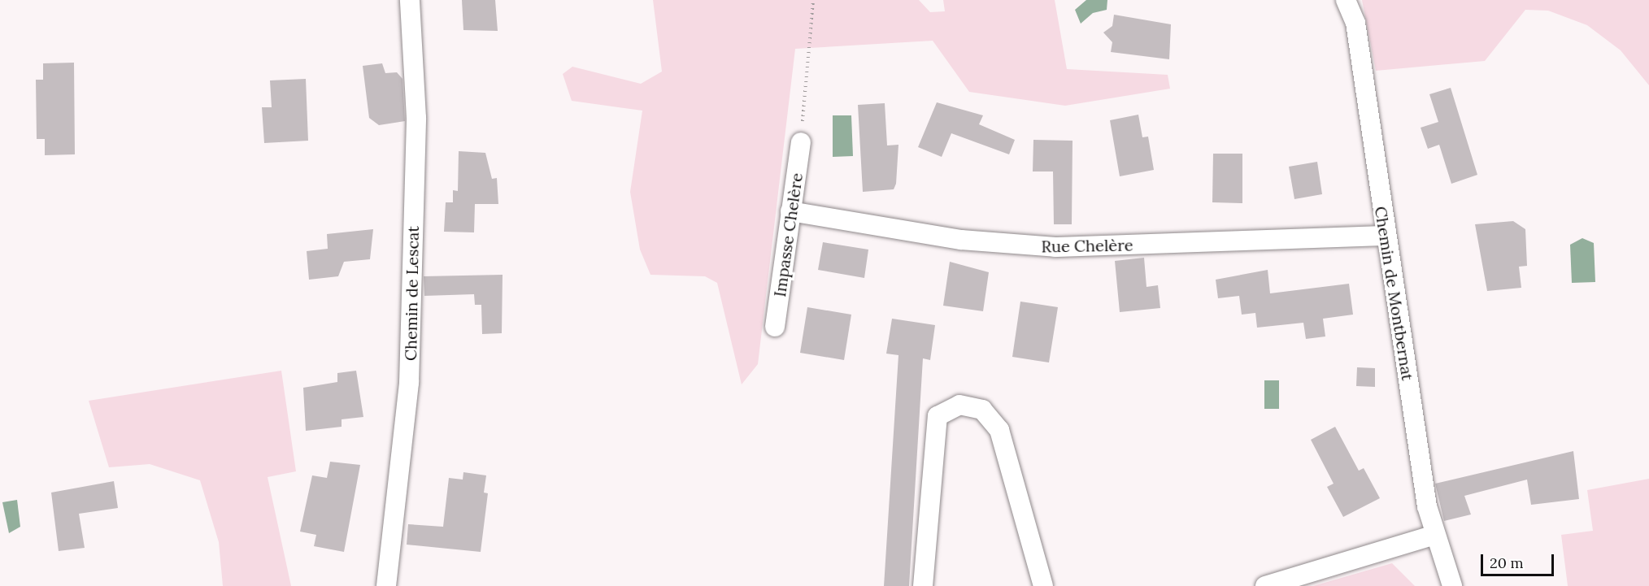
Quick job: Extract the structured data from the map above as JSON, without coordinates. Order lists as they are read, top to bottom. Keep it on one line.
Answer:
{"streets":{"street":["Impasse Chelère","Rue Chelère","Chemin de Lescat","Chemin de Montbernat"]},"crossings":[["Impasse Chelère","Rue Chelère"],["Rue Chelère","Chemin de Montbernat"]],"scale_bar":"20 m"}
